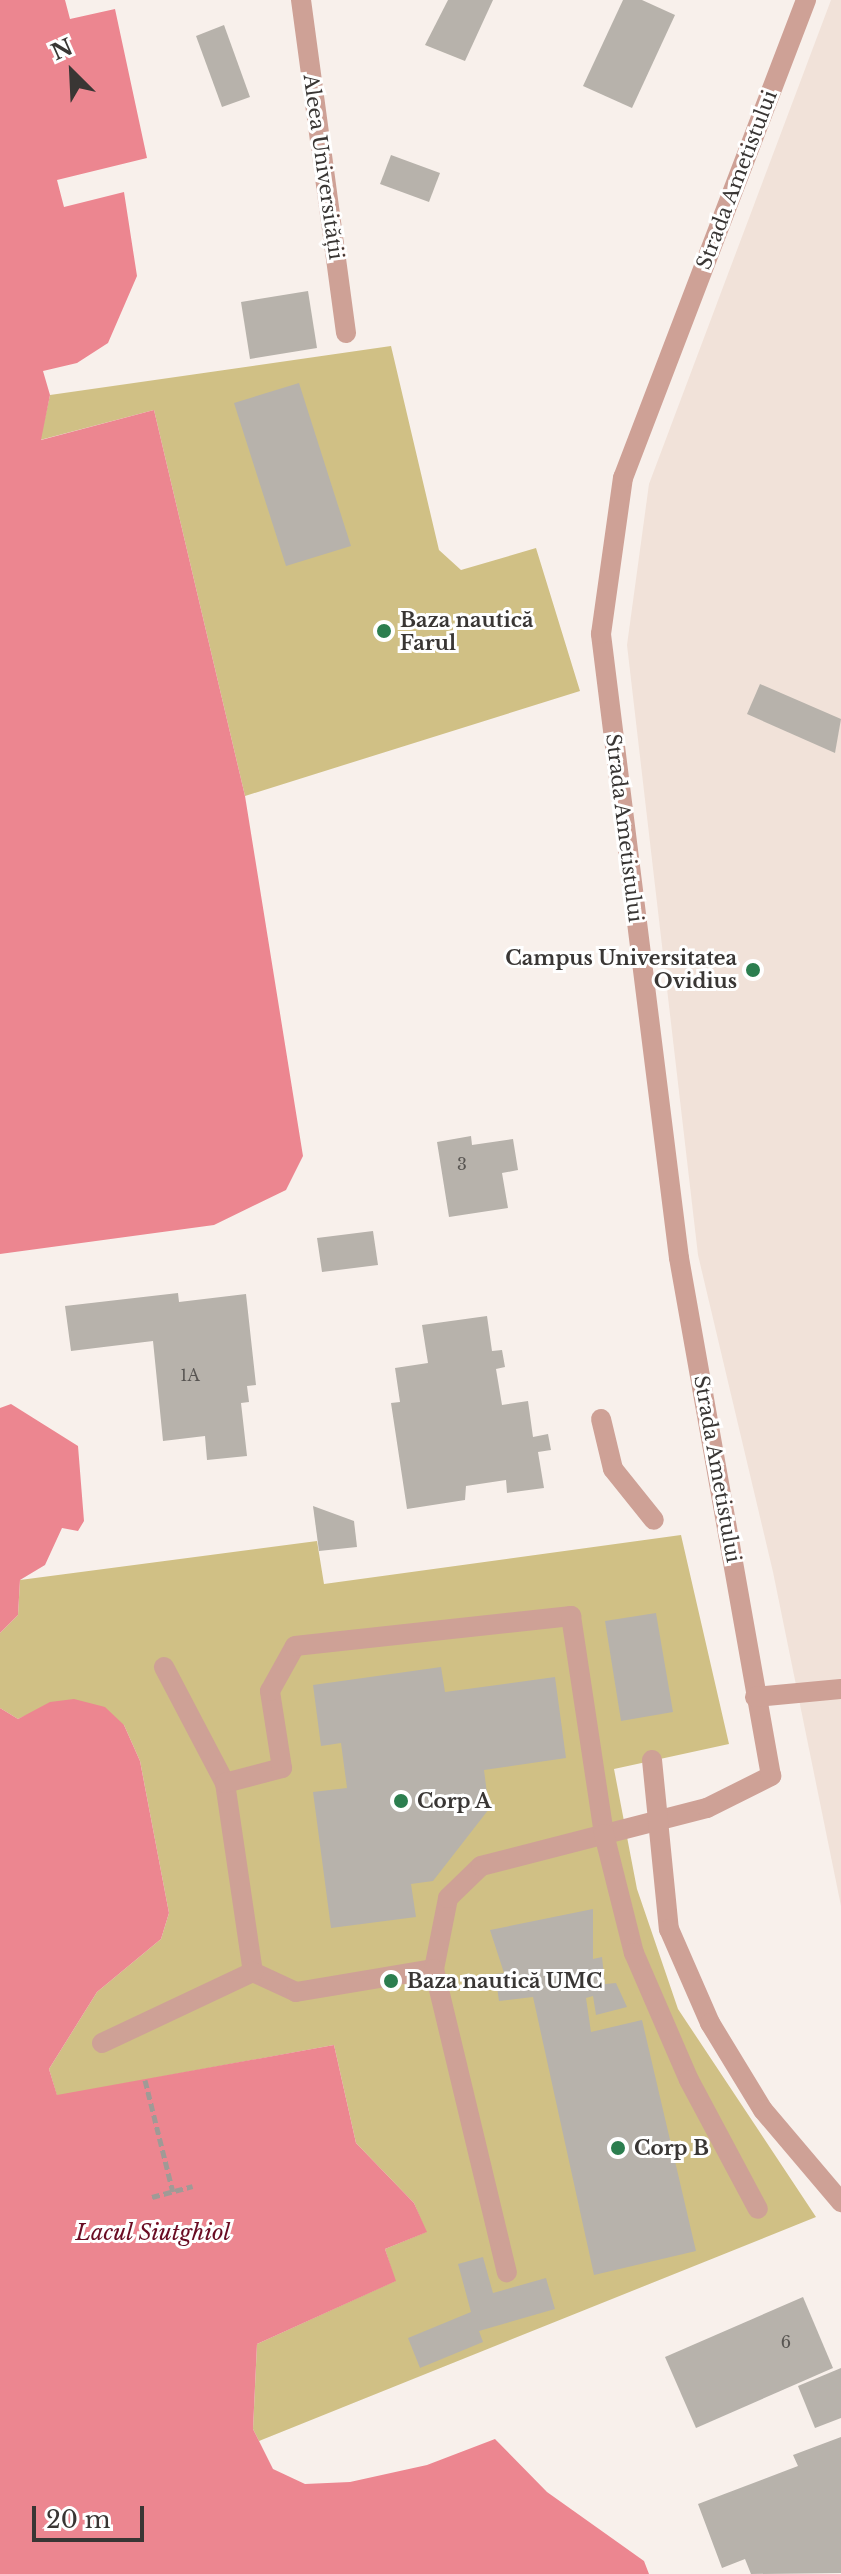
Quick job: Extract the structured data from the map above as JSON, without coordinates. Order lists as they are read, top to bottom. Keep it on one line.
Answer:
{"streets":{"street":["Aleea Universității","Strada Ametistului"]},"water":["Lacul Siutghiol"],"places":["Baza nautică Farul","Campus Universitatea Ovidius","Corp A","Baza nautică UMC","Corp B"],"house_numbers":["3","1A","6"],"scale_bar":"20 m","north":"top left"}
